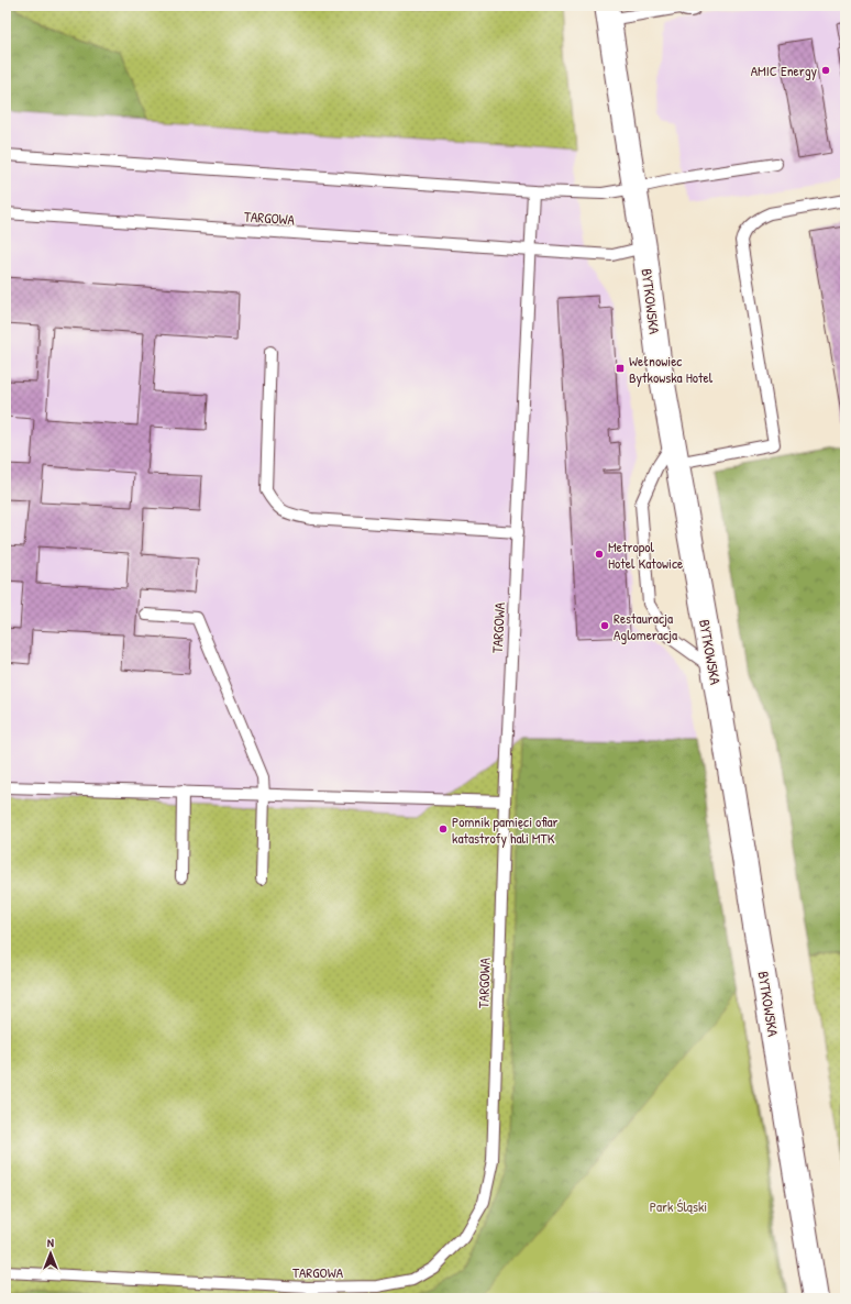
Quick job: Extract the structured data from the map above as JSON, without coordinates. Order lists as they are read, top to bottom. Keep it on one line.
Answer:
{"streets":{"street":["BYTKOWSKA"],"lane":["TARGOWA"]},"crossings":[["TARGOWA","BYTKOWSKA"]],"parks":["Park Śląski"],"places":{"other":["AMIC Energy","Metropol Hotel Katowice","Restauracja Aglomeracja","Pomnik pamięci ofiar katastrofy hali MTK"],"transit":["Wełnowiec Bytkowska Hotel"]},"north":"top"}
